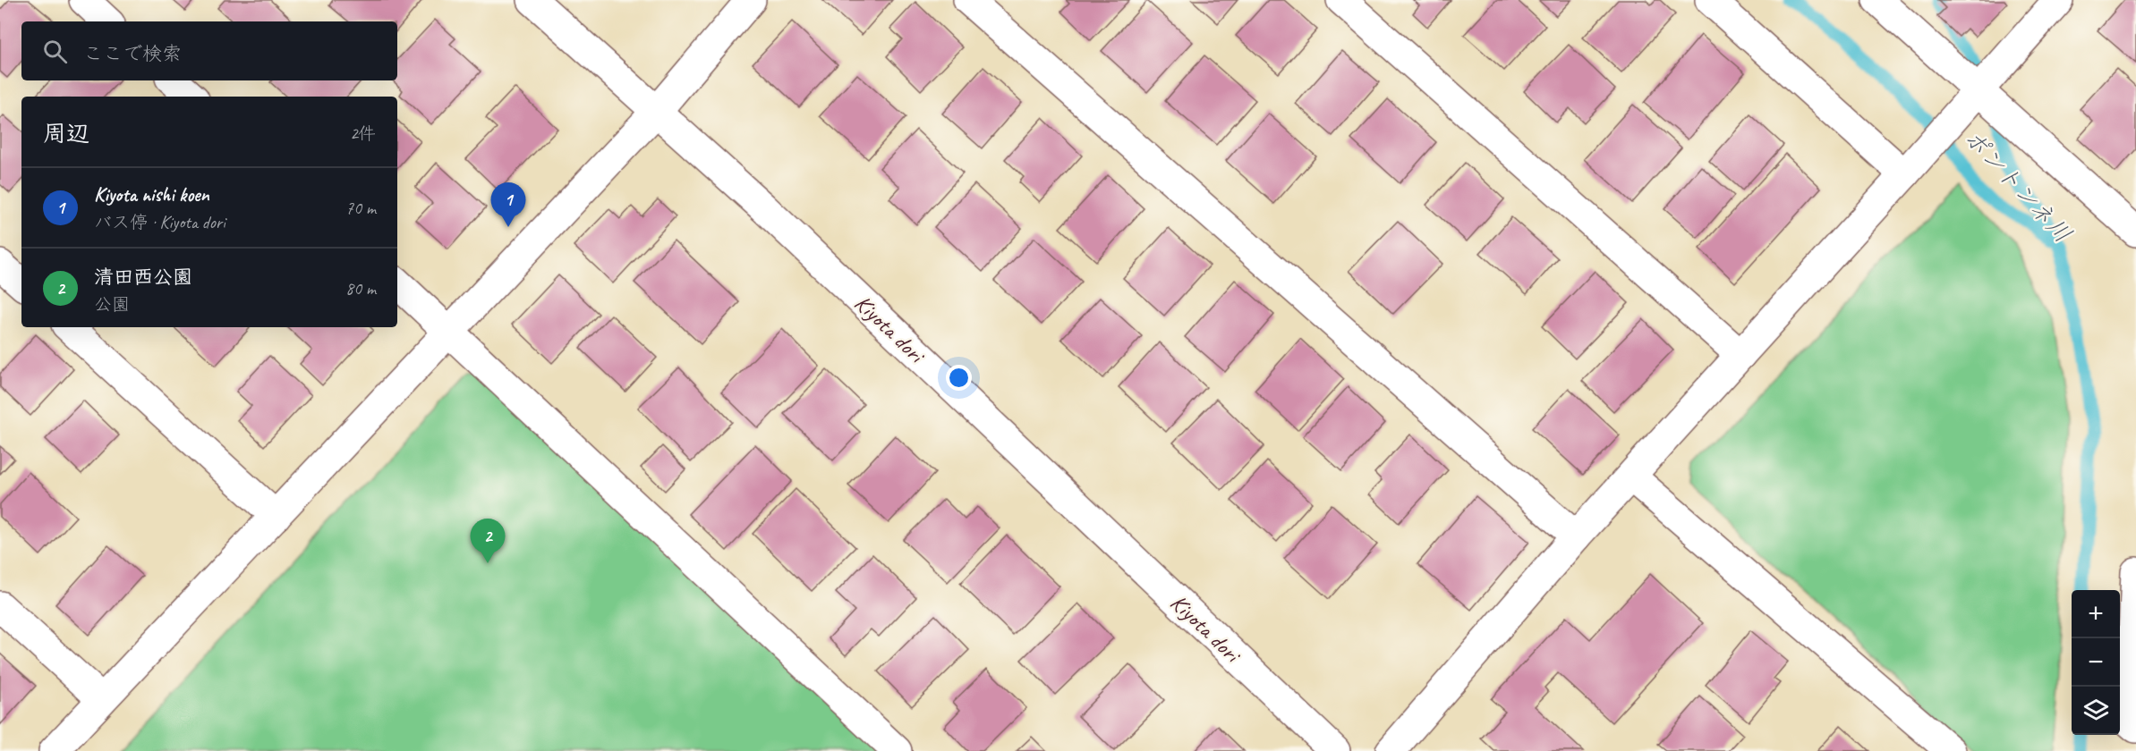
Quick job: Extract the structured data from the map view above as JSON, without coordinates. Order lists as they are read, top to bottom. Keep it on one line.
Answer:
{"streets":{"street":["Kiyota dori"]},"water":["ポントンネ川"],"page":{"search":"ここで検索","heading":["周辺","2件"],"list":[{"mark":"1","name":"Kiyota nishi koen","note":"バス停 · Kiyota dori","value":"70 m"},{"mark":"2","name":"清田西公園","note":"公園","value":"80 m"}],"pins":["1","2"],"map_buttons":["+","−"]}}
